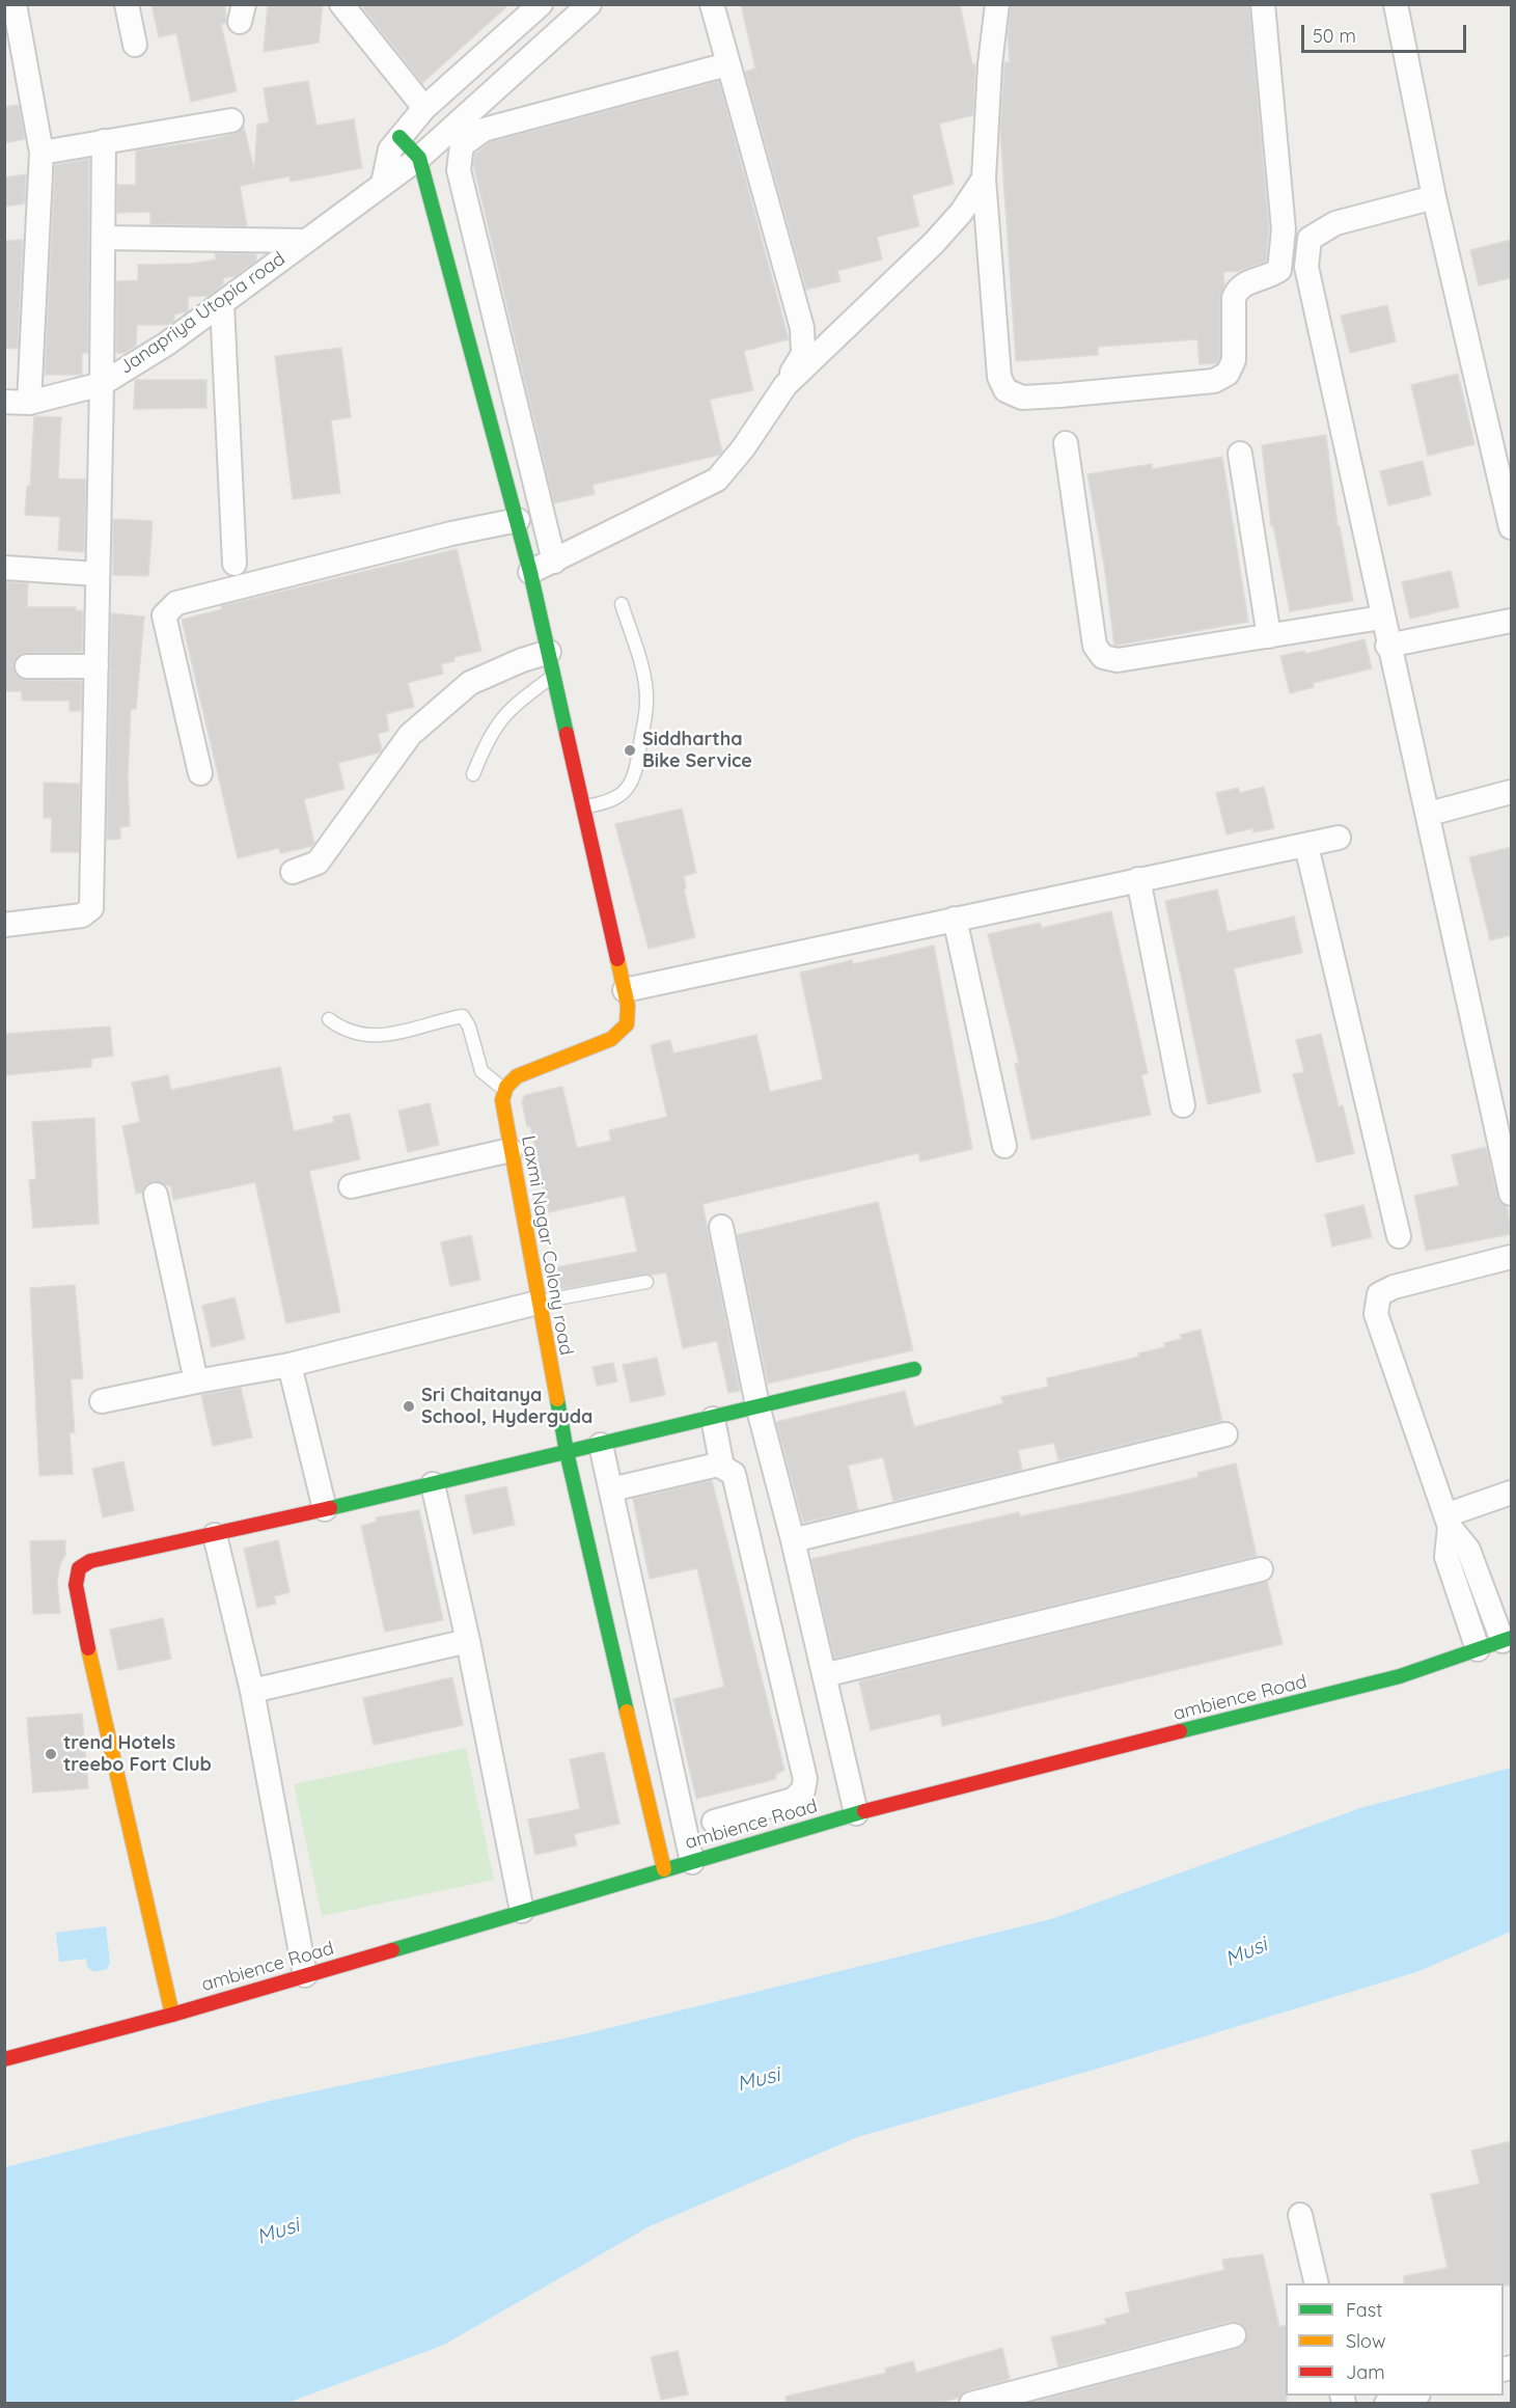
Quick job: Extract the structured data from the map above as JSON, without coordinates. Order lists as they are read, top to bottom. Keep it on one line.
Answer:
{"streets":{"street":["Janapriya Utopia road","Laxmi Nagar Colony road","ambience Road"]},"crossings":[["Laxmi Nagar Colony road","ambience Road"]],"water":["Musi"],"places":["Siddhartha Bike Service","Sri Chaitanya School, Hyderguda","trend Hotels treebo Fort Club"],"legend":["Fast","Slow","Jam"],"scale_bar":"50 m"}
